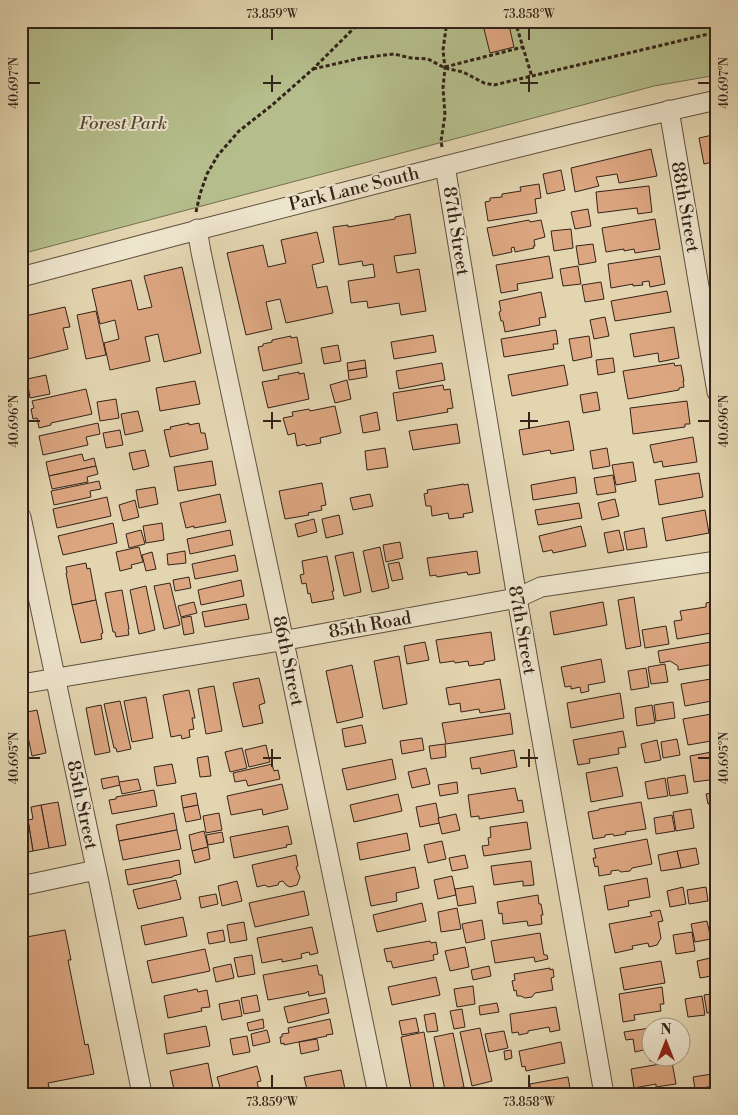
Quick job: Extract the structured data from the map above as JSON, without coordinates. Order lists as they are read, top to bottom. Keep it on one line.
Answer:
{"streets":{"street":["Park Lane South","88th Street","87th Street","85th Road","86th Street","85th Street"]},"crossings":[["Park Lane South","88th Street"],["Park Lane South","87th Street"],["Park Lane South","86th Street"],["87th Street","85th Road"],["85th Road","86th Street"],["85th Road","85th Street"]],"parks":["Forest Park"],"north":"top","coordinates":["73.859°W","73.858°W","40.697°N","40.696°N","40.695°N"]}
